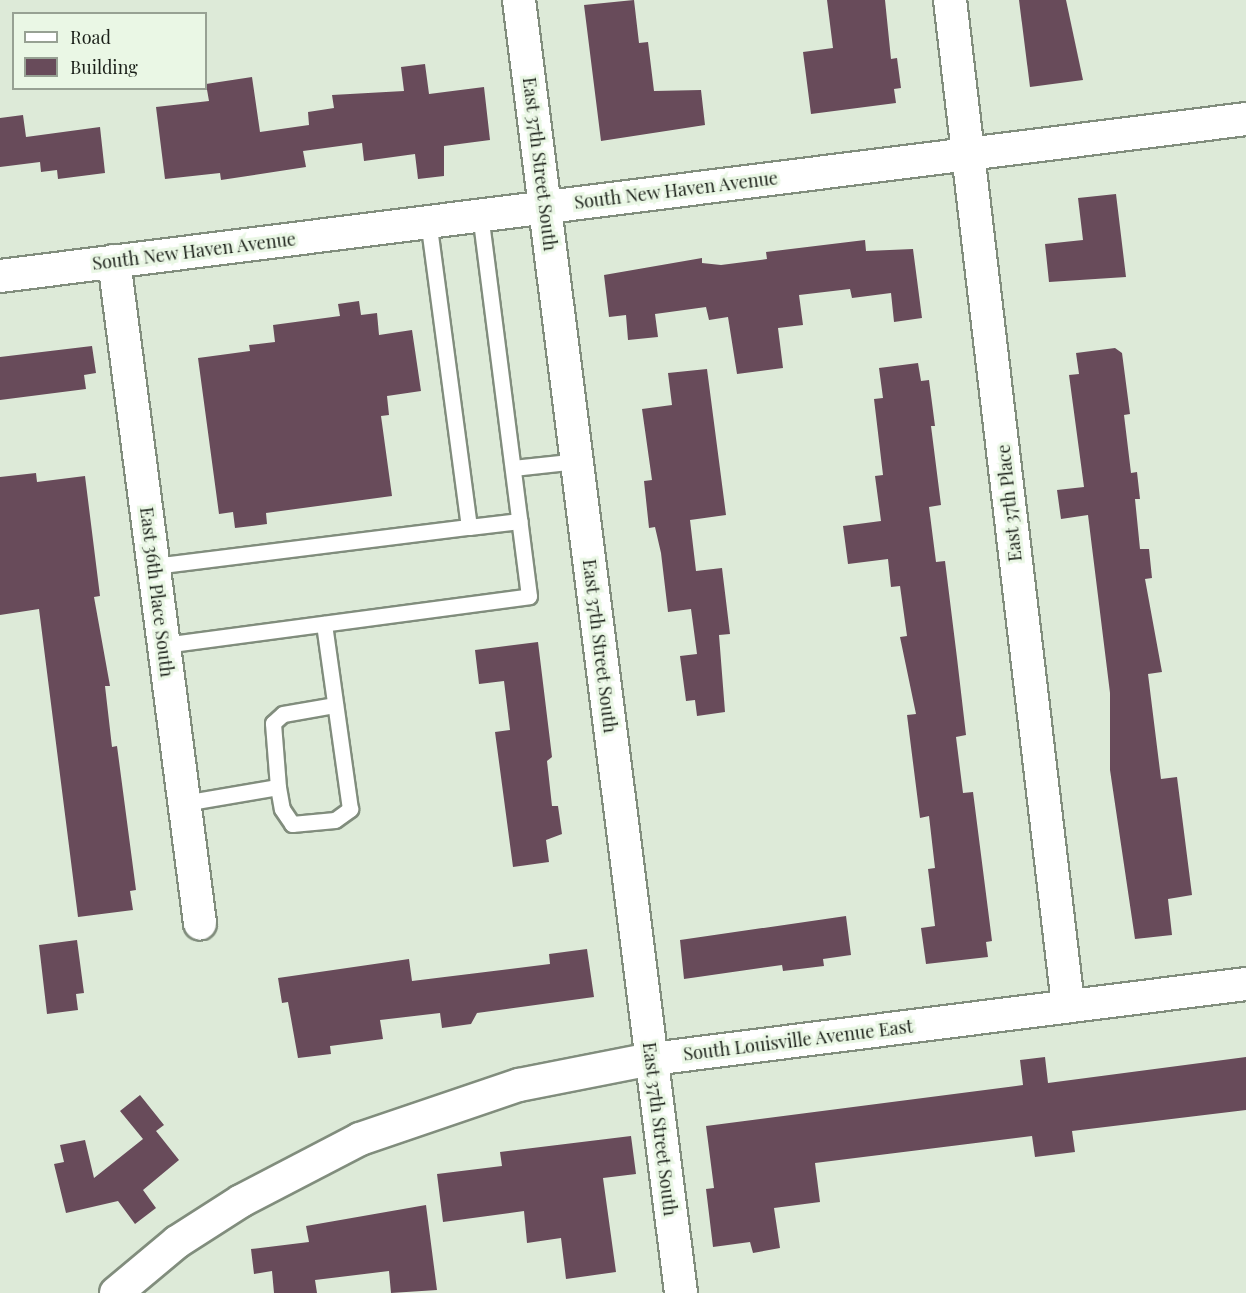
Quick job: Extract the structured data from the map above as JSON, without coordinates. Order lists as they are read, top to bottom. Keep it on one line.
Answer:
{"streets":{"street":["East 37th Street South","South New Haven Avenue","East 37th Place","East 36th Place South","South Louisville Avenue East"]},"crossings":[["East 37th Street South","South New Haven Avenue"],["East 37th Street South","South Louisville Avenue East"],["South New Haven Avenue","East 37th Place"],["South New Haven Avenue","East 36th Place South"],["East 37th Place","South Louisville Avenue East"]],"legend":["Road","Building"]}
